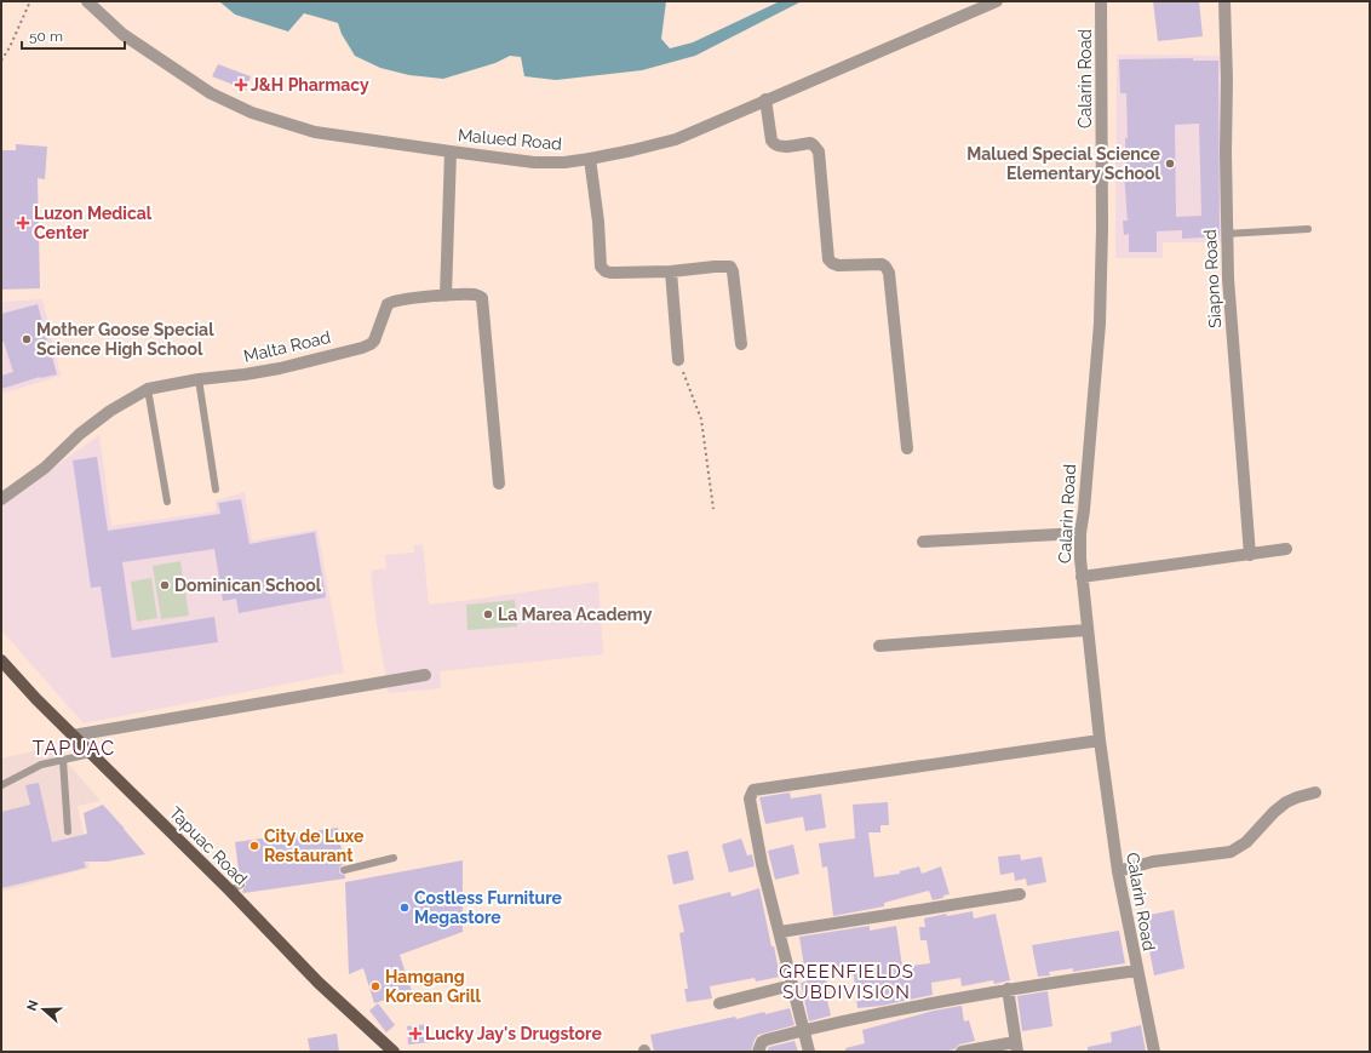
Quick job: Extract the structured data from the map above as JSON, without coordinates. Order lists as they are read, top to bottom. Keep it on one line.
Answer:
{"streets":{"main road":["Tapuac Road"],"street":["Calarin Road","Malued Road","Siapno Road","Malta Road"]},"districts":["TAPUAC","GREENFIELDS SUBDIVISION"],"places":{"health":["J&H Pharmacy","Luzon Medical Center","Lucky Jay's Drugstore"],"other":["Malued Special Science Elementary School","Mother Goose Special Science High School","Dominican School","La Marea Academy","City de Luxe Restaurant","Costless Furniture Megastore","Hamgang Korean Grill"]},"scale_bar":"50 m","north":"left"}
